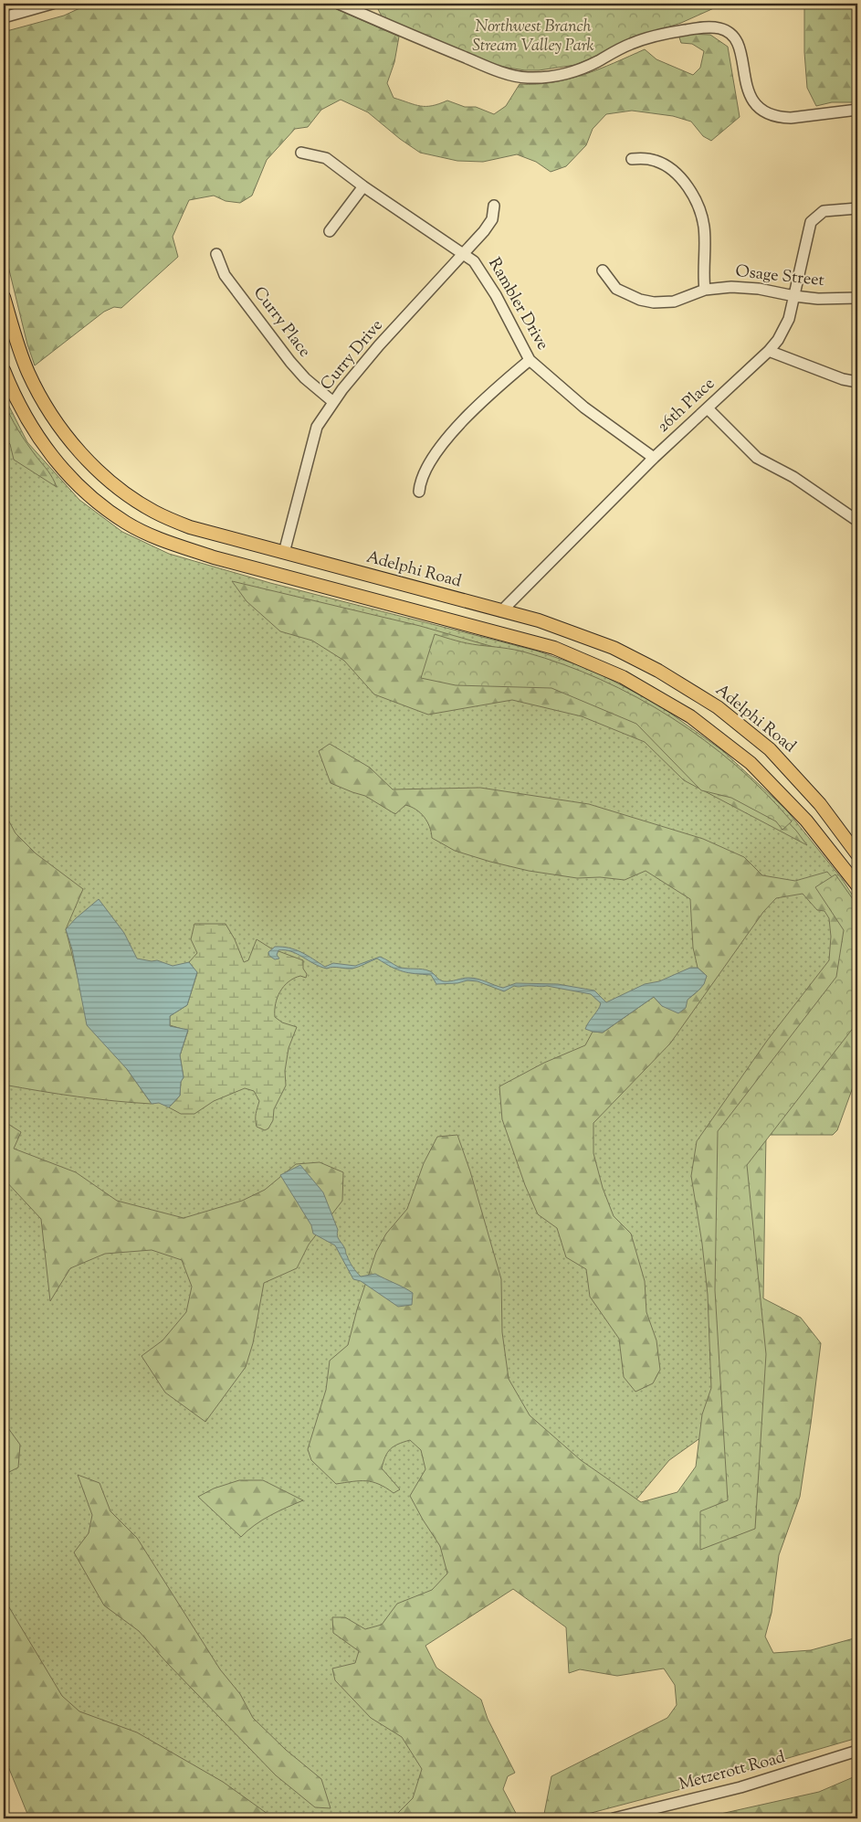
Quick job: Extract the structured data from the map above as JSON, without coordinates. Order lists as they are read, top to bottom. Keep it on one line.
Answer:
{"streets":{"main road":["Adelphi Road"],"street":["Osage Street","Rambler Drive","Curry Place","Curry Drive","26th Place","Metzerott Road"]},"crossings":[["Osage Street","26th Place"],["Rambler Drive","Curry Drive"],["Rambler Drive","26th Place"],["Curry Place","Curry Drive"],["Curry Drive","Adelphi Road"],["26th Place","Adelphi Road"]],"parks":["Northwest Branch Stream Valley Park"]}
